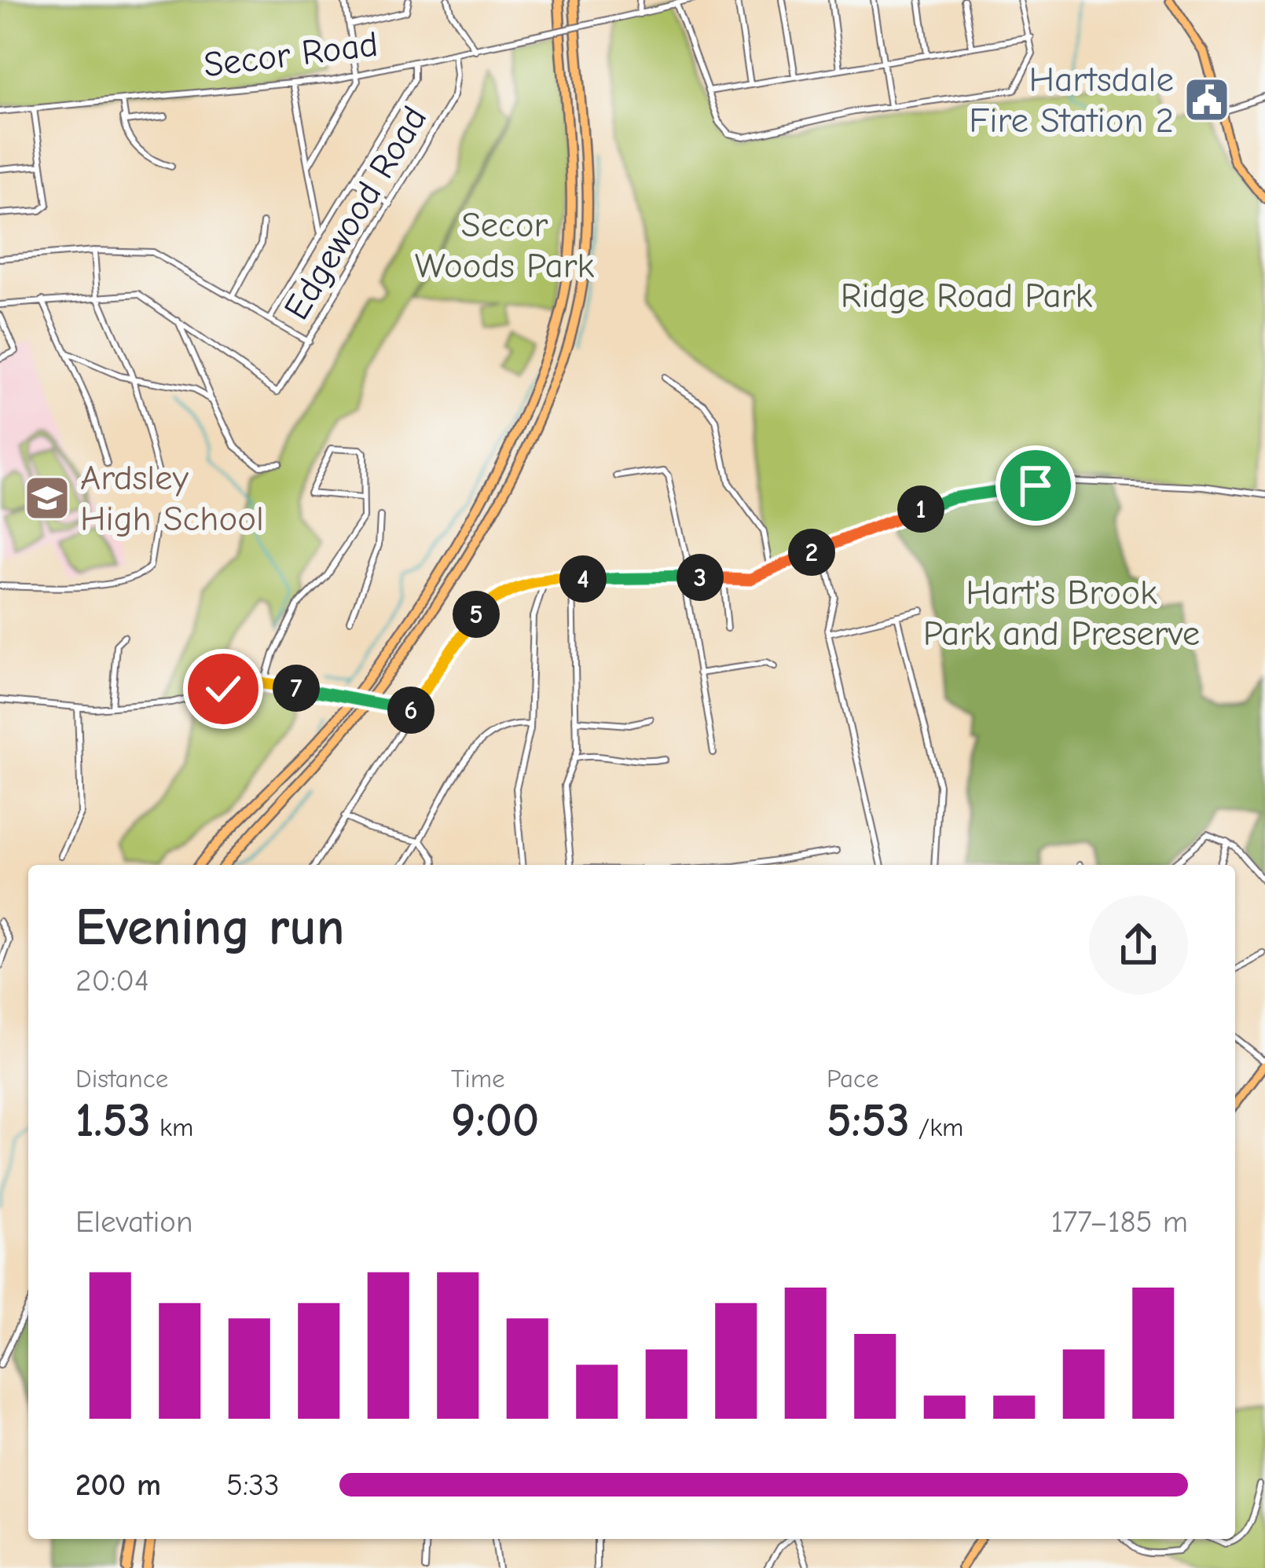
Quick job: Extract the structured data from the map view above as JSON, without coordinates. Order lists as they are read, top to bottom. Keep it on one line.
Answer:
{"streets":{"street":["Secor Road","Edgewood Road"]},"crossings":[["Secor Road","Edgewood Road"]],"parks":["Secor Woods Park","Ridge Road Park","Hart's Brook Park and Preserve"],"places":{"public building":["Hartsdale Fire Station 2"],"school or university":["Ardsley High School"]},"page":{"pins":["1","2","3","4","5","7","6"],"heading":["Evening run","20:04"],"stats":[["Distance","1.53 km"],["Time","9:00"],["Pace","5:53 /km"]],"chart":["Elevation","177–185 m"],"list":[{"name":"200 m","note":"5:33"}]}}
